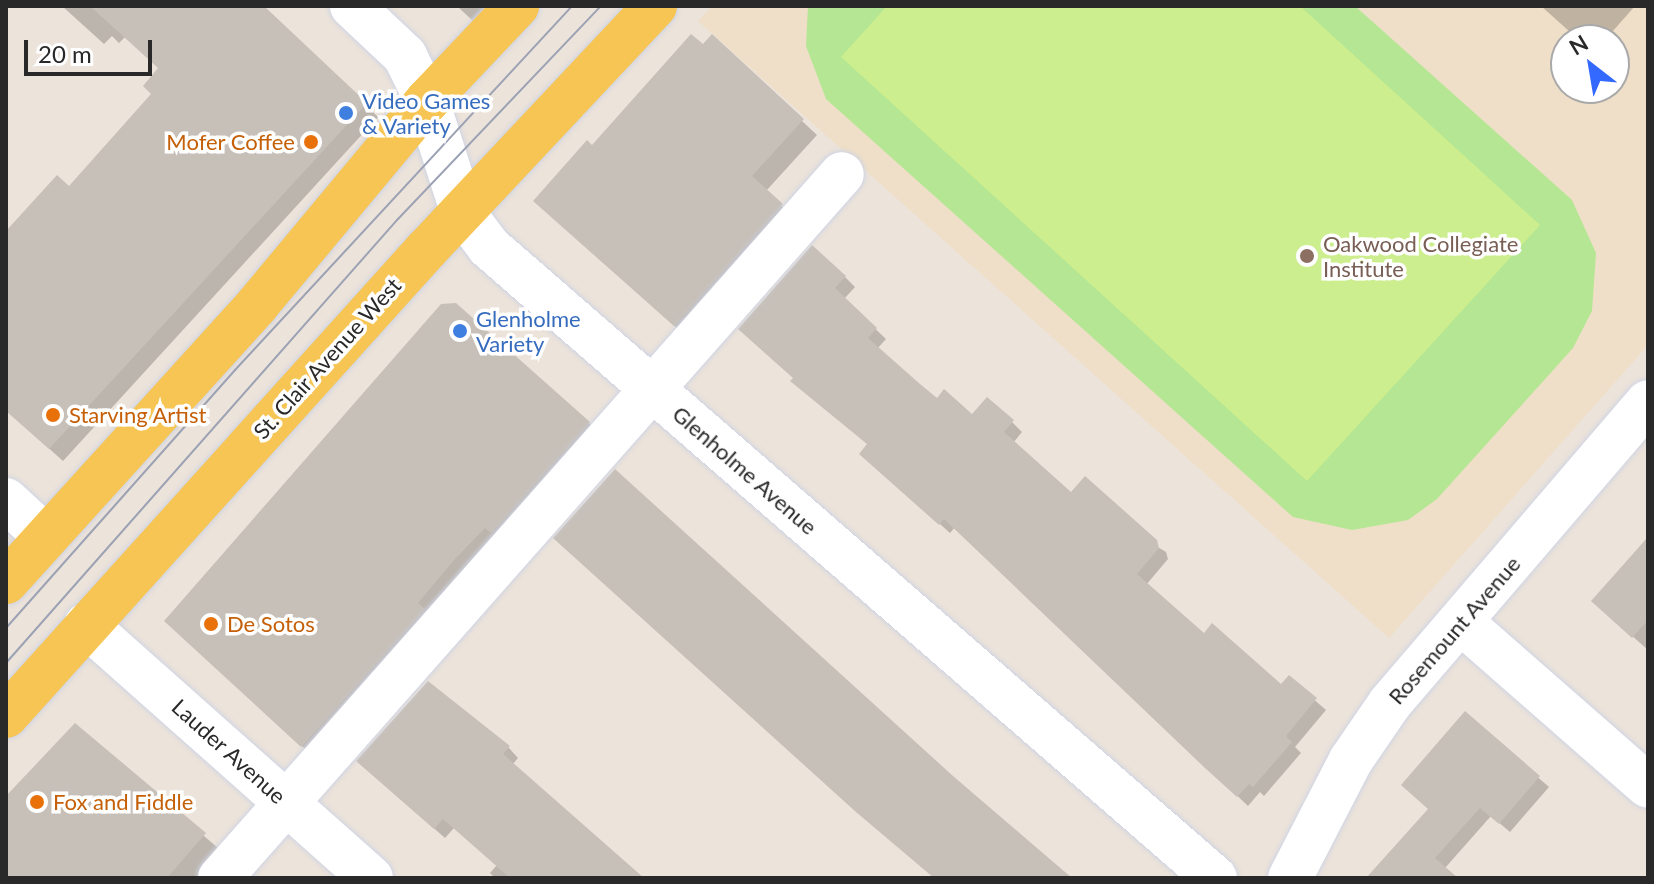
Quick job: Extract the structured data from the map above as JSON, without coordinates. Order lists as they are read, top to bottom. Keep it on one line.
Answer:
{"streets":{"main road":["St. Clair Avenue West"],"street":["Glenholme Avenue","Rosemount Avenue","Lauder Avenue"]},"crossings":[["St. Clair Avenue West","Glenholme Avenue"],["St. Clair Avenue West","Lauder Avenue"]],"places":["Video Games & Variety","Mofer Coffee","Oakwood Collegiate Institute","Glenholme Variety","Starving Artist","De Sotos","Fox and Fiddle"],"scale_bar":"20 m","north":"top left"}
